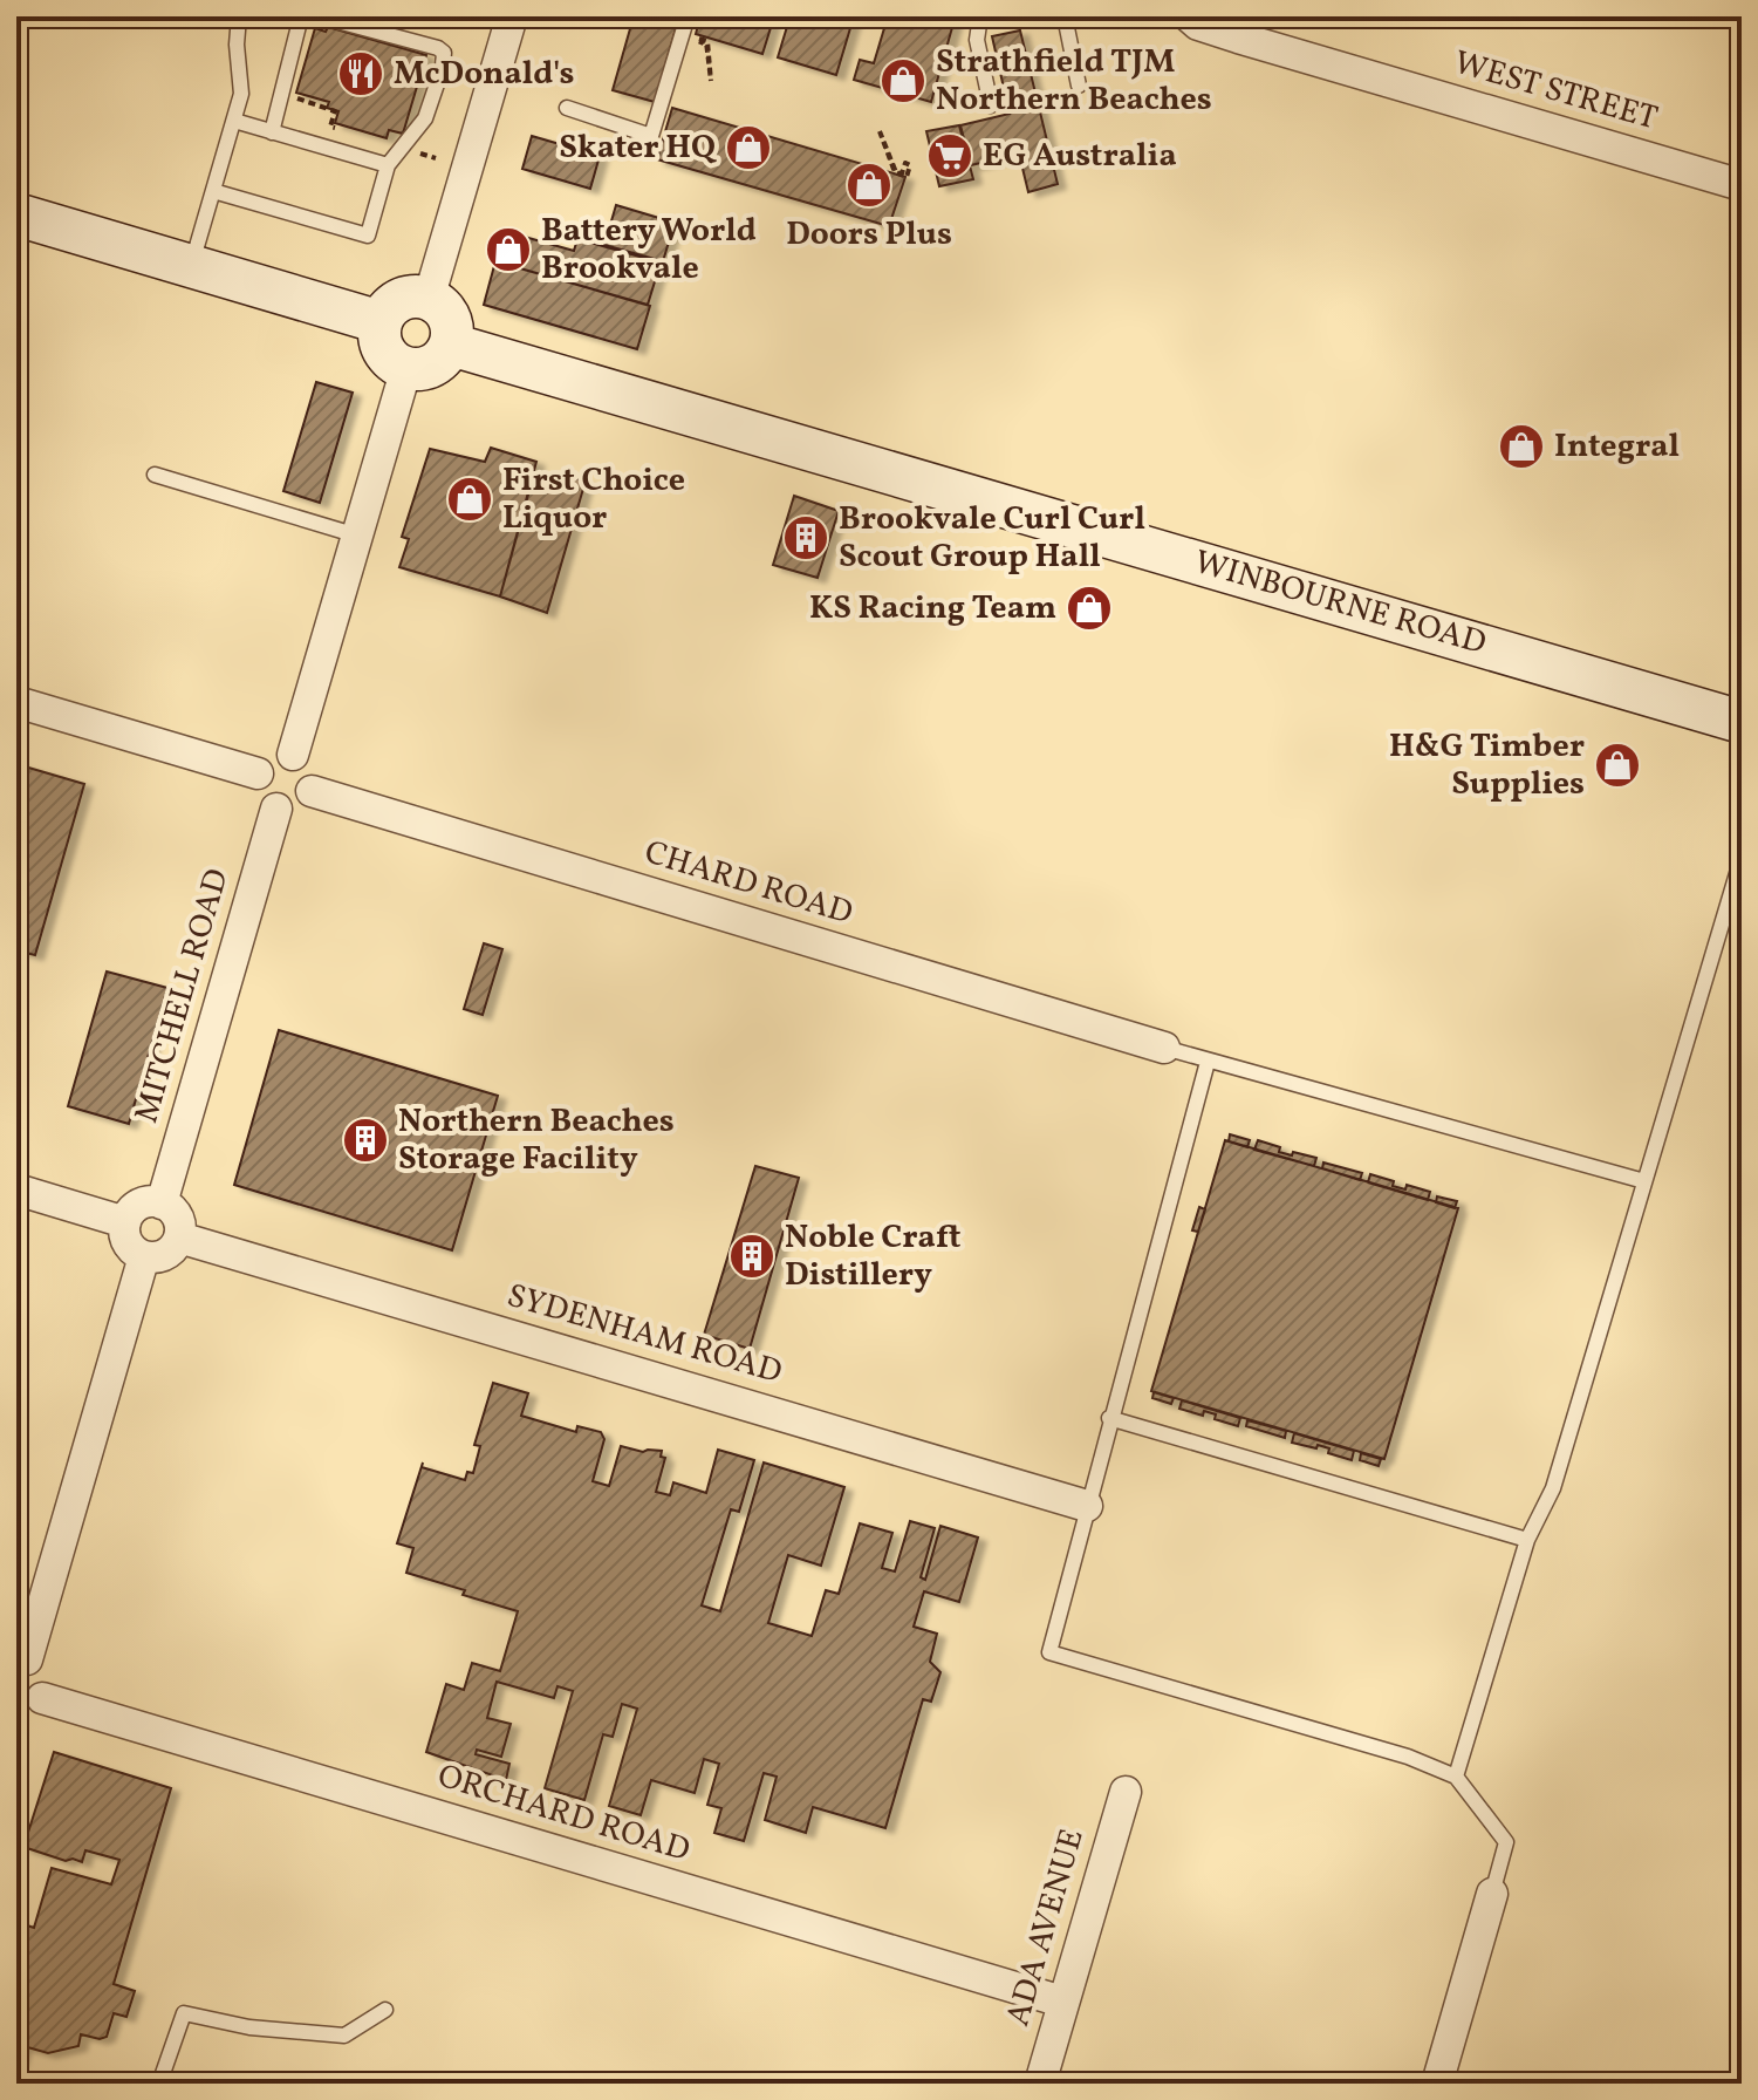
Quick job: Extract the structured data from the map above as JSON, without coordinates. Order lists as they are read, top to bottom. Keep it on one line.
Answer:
{"streets":{"main road":["WINBOURNE ROAD"],"street":["WEST STREET","CHARD ROAD","MITCHELL ROAD","SYDENHAM ROAD","ORCHARD ROAD","ADA AVENUE"]},"crossings":[["CHARD ROAD","MITCHELL ROAD"],["MITCHELL ROAD","SYDENHAM ROAD"],["ORCHARD ROAD","ADA AVENUE"]],"places":{"restaurant":["McDonald's"],"shop":["Strathfield TJM Northern Beaches","Skater HQ","Doors Plus","Battery World Brookvale","Integral","First Choice Liquor","KS Racing Team","H&G Timber Supplies"],"supermarket":["EG Australia"],"building":["Brookvale Curl Curl Scout Group Hall","Northern Beaches Storage Facility","Noble Craft Distillery"]}}
